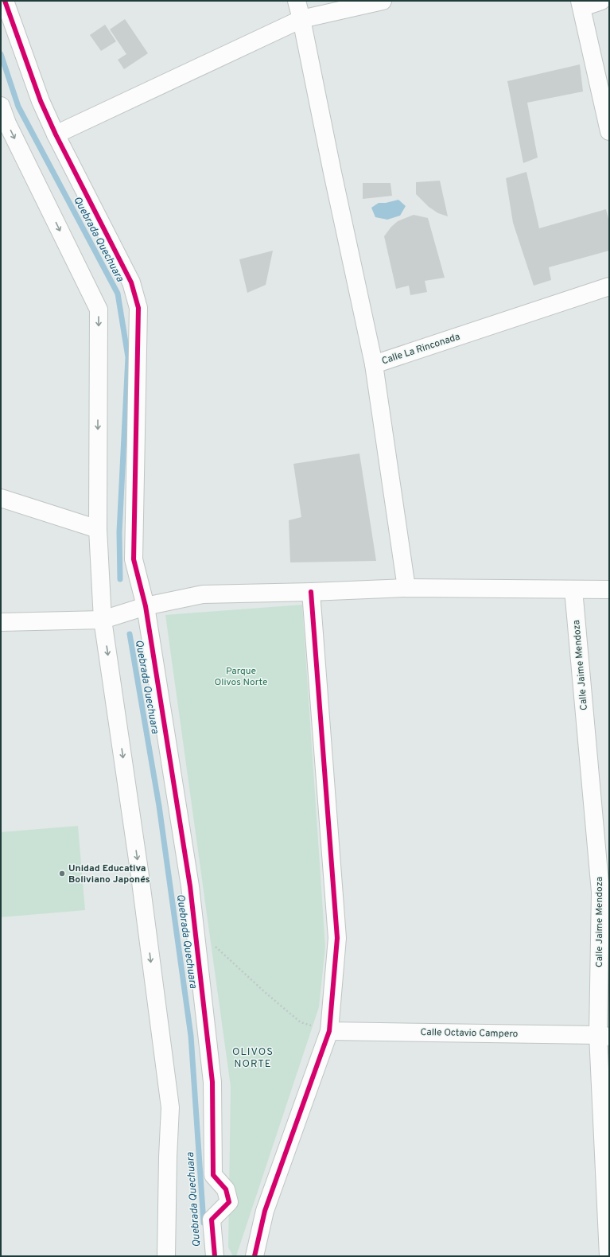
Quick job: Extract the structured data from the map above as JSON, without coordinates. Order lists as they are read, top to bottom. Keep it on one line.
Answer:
{"streets":{"street":["Calle La Rinconada","Calle Jaime Mendoza","Calle Octavio Campero"]},"crossings":[["Calle Jaime Mendoza","Calle Octavio Campero"]],"districts":["OLIVOS NORTE"],"water":["Quebrada Quechuara"],"parks":["Parque Olivos Norte"],"places":["Unidad Educativa Boliviano Japonés"]}
